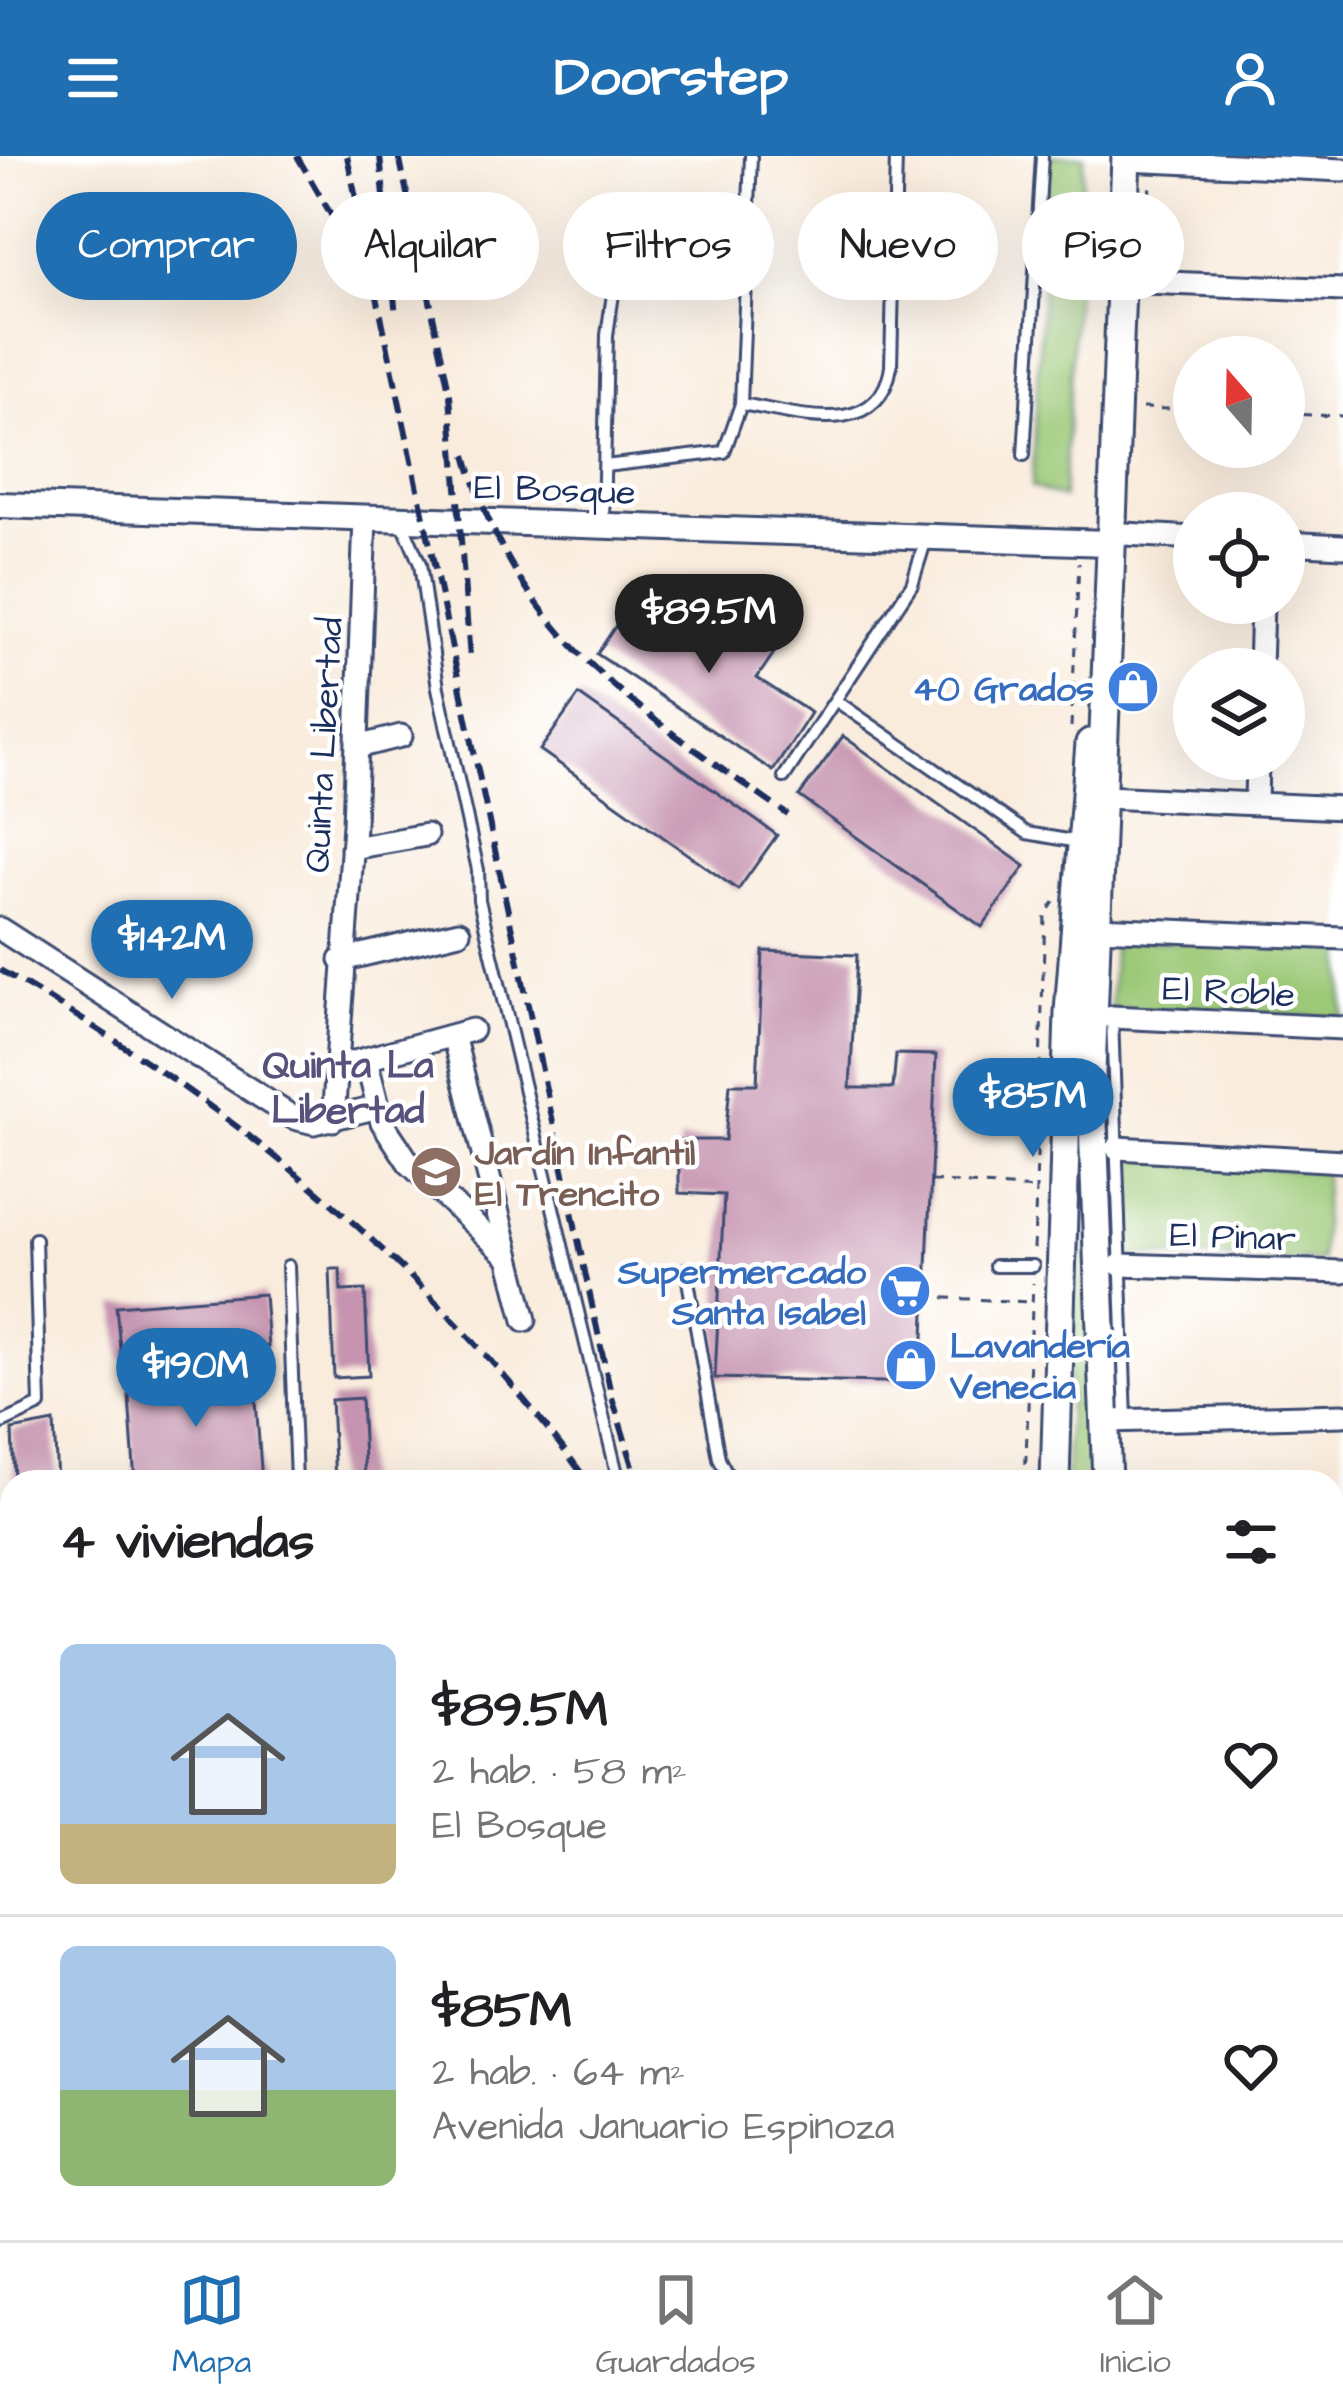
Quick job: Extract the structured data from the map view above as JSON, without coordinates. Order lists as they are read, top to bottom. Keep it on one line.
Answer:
{"streets":{"street":["El Bosque","Quinta Libertad","El Roble","El Pinar"]},"crossings":[["El Bosque","Quinta Libertad"]],"districts":["Quinta La Libertad"],"places":{"shop":["40 Grados","Lavandería Venecia"],"school or university":["Jardín Infantil El Trencito"],"supermarket":["Supermercado Santa Isabel"]},"north":"top","page":{"header":"Doorstep","chip":["Comprar","Alquilar","Filtros","Nuevo","Piso"],"price":["$89.5M","$142M","$85M","$190M"],"heading":"4 viviendas","list":[{"name":"$89.5M","note":"2 hab. · 58 m² · El Bosque"},{"name":"$85M","note":"2 hab. · 64 m² · Avenida Januario Espinoza"}],"tabs":["Mapa","Guardados","Inicio"]}}
